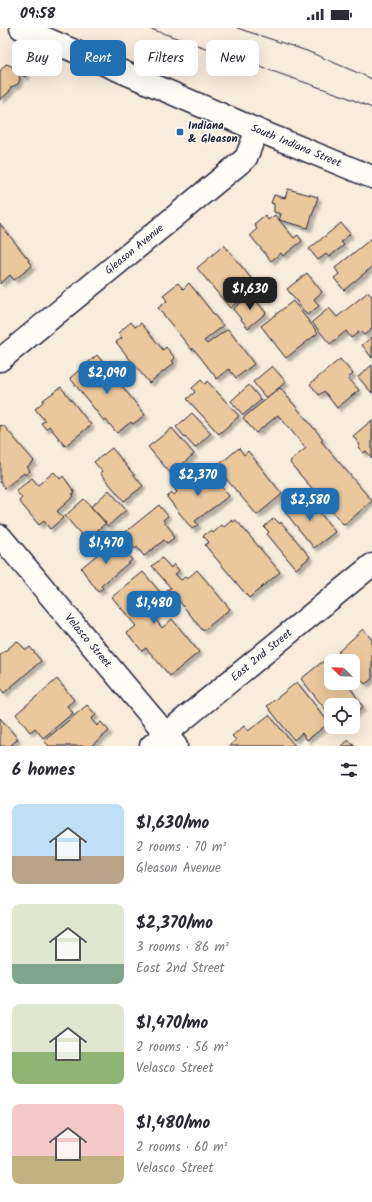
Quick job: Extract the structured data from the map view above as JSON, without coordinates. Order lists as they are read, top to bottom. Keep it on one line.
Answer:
{"streets":{"street":["South Indiana Street","Gleason Avenue","Velasco Street","East 2nd Street"]},"crossings":[["South Indiana Street","Gleason Avenue"],["Velasco Street","East 2nd Street"]],"places":{"transit":["Indiana & Gleason"]},"north":"top left","page":{"status":"09:58","chip":["Buy","Rent","Filters","New"],"price":["$1,630","$2,090","$2,370","$2,580","$1,470","$1,480"],"heading":"6 homes","list":[{"name":"$1,630/mo","note":"2 rooms · 70 m² · Gleason Avenue"},{"name":"$2,370/mo","note":"3 rooms · 86 m² · East 2nd Street"},{"name":"$1,470/mo","note":"2 rooms · 56 m² · Velasco Street"},{"name":"$1,480/mo","note":"2 rooms · 60 m² · Velasco Street"}]}}
